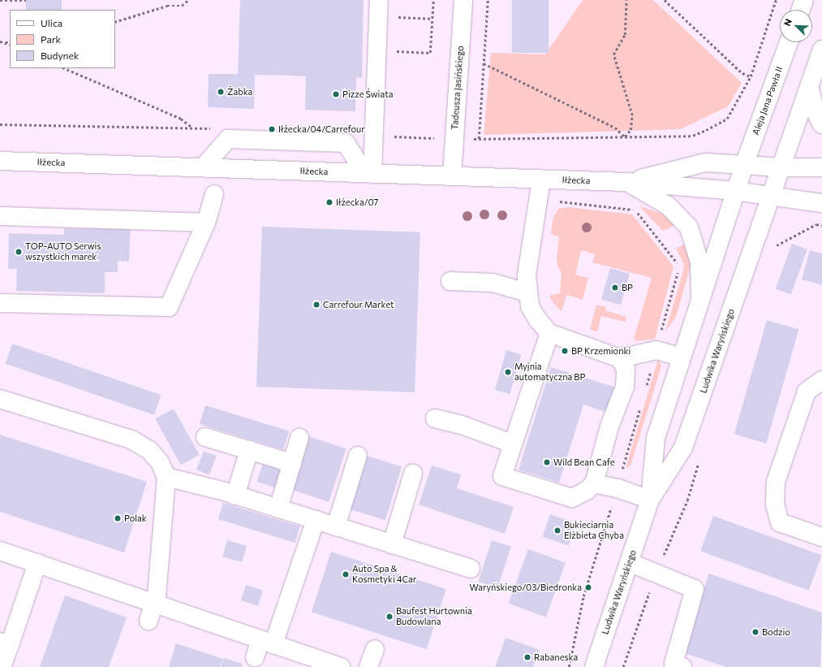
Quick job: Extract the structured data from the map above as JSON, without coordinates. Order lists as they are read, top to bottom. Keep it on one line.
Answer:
{"streets":{"street":["Tadeusza Jasińskiego","Aleja Jana Pawła II","Iłżecka","Ludwika Waryńskiego"]},"crossings":[["Tadeusza Jasińskiego","Iłżecka"],["Aleja Jana Pawła II","Iłżecka"],["Aleja Jana Pawła II","Ludwika Waryńskiego"],["Iłżecka","Ludwika Waryńskiego"]],"places":["Żabka","Pizze Świata","Iłżecka/04/Carrefour","Iłżecka/07","TOP-AUTO Serwis wszystkich marek","BP","Carrefour Market","BP Krzemionki","Myjnia automatyczna BP","Wild Bean Cafe","Polak","Bukieciarnia Elżbieta Chyba","Auto Spa & Kosmetyki 4Car","Waryńskiego/03/Biedronka","Baufest Hurtownia Budowlana","Bodzio","Rabaneska"],"legend":["Ulica","Park","Budynek"],"north":"top left"}
